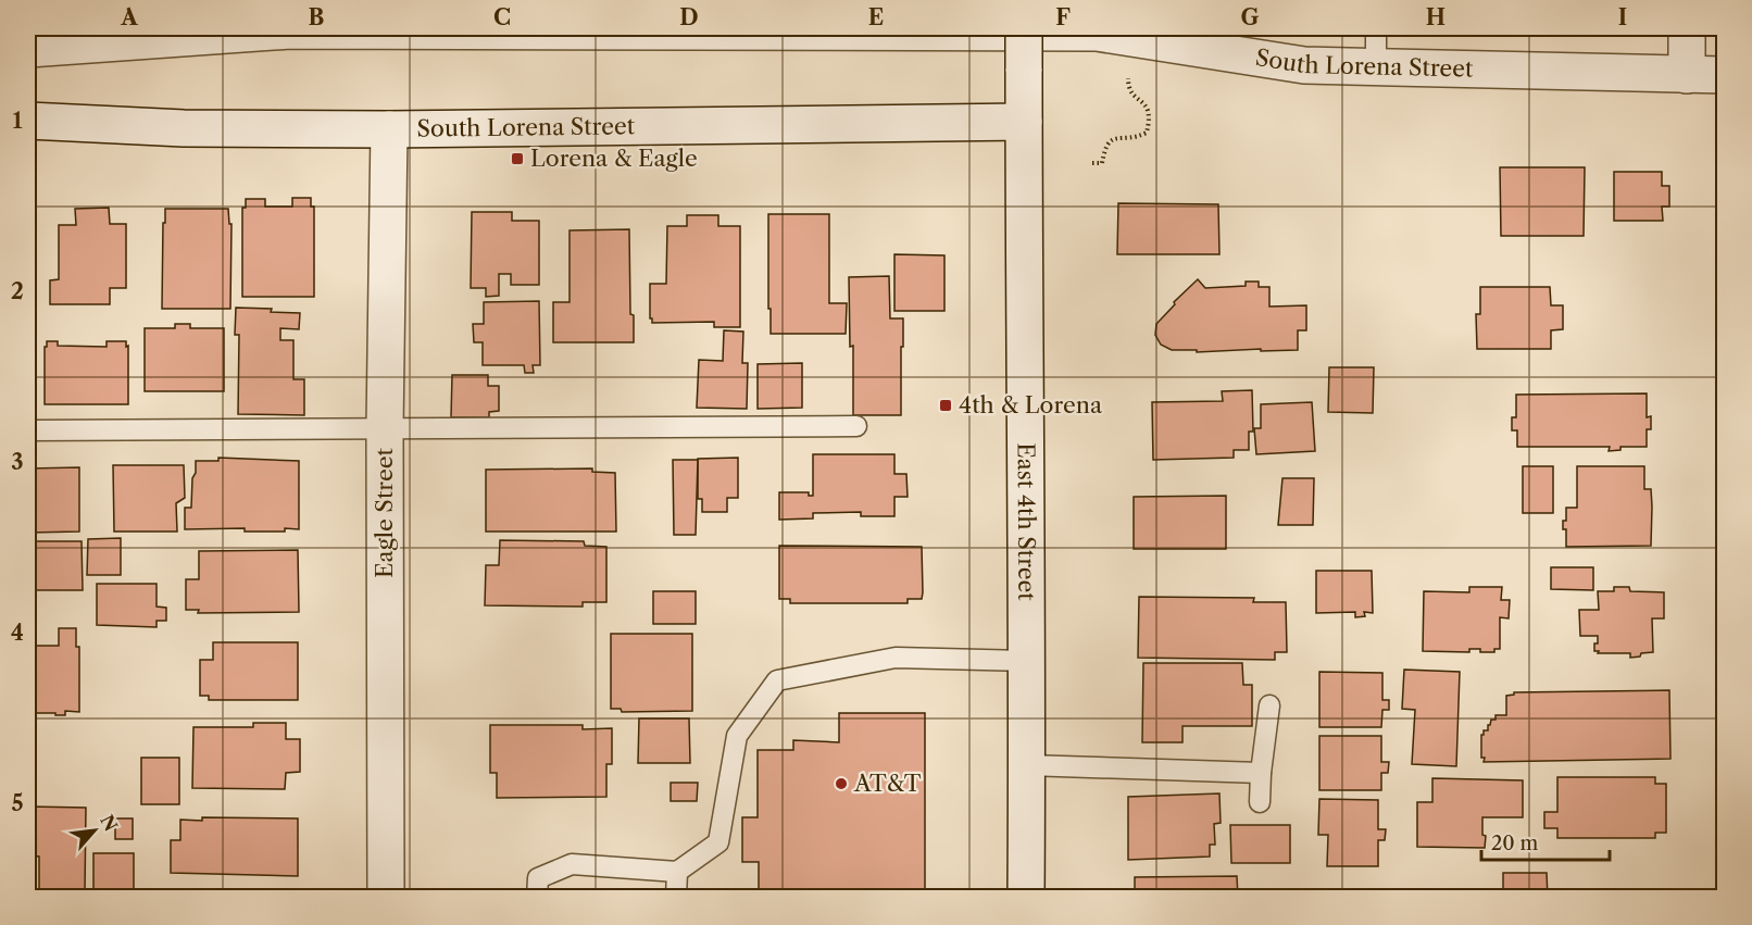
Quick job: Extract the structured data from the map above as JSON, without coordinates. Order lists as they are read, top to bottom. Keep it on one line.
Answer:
{"streets":{"street":["South Lorena Street","Eagle Street","East 4th Street"]},"crossings":[["South Lorena Street","Eagle Street"],["South Lorena Street","East 4th Street"]],"places":{"transit":["Lorena & Eagle","4th & Lorena"],"other":["AT&T"]},"scale_bar":"20 m","north":"top right","grid":{"columns":["A","B","C","D","E","F","G","H","I"],"rows":["1","2","3","4","5"]}}
